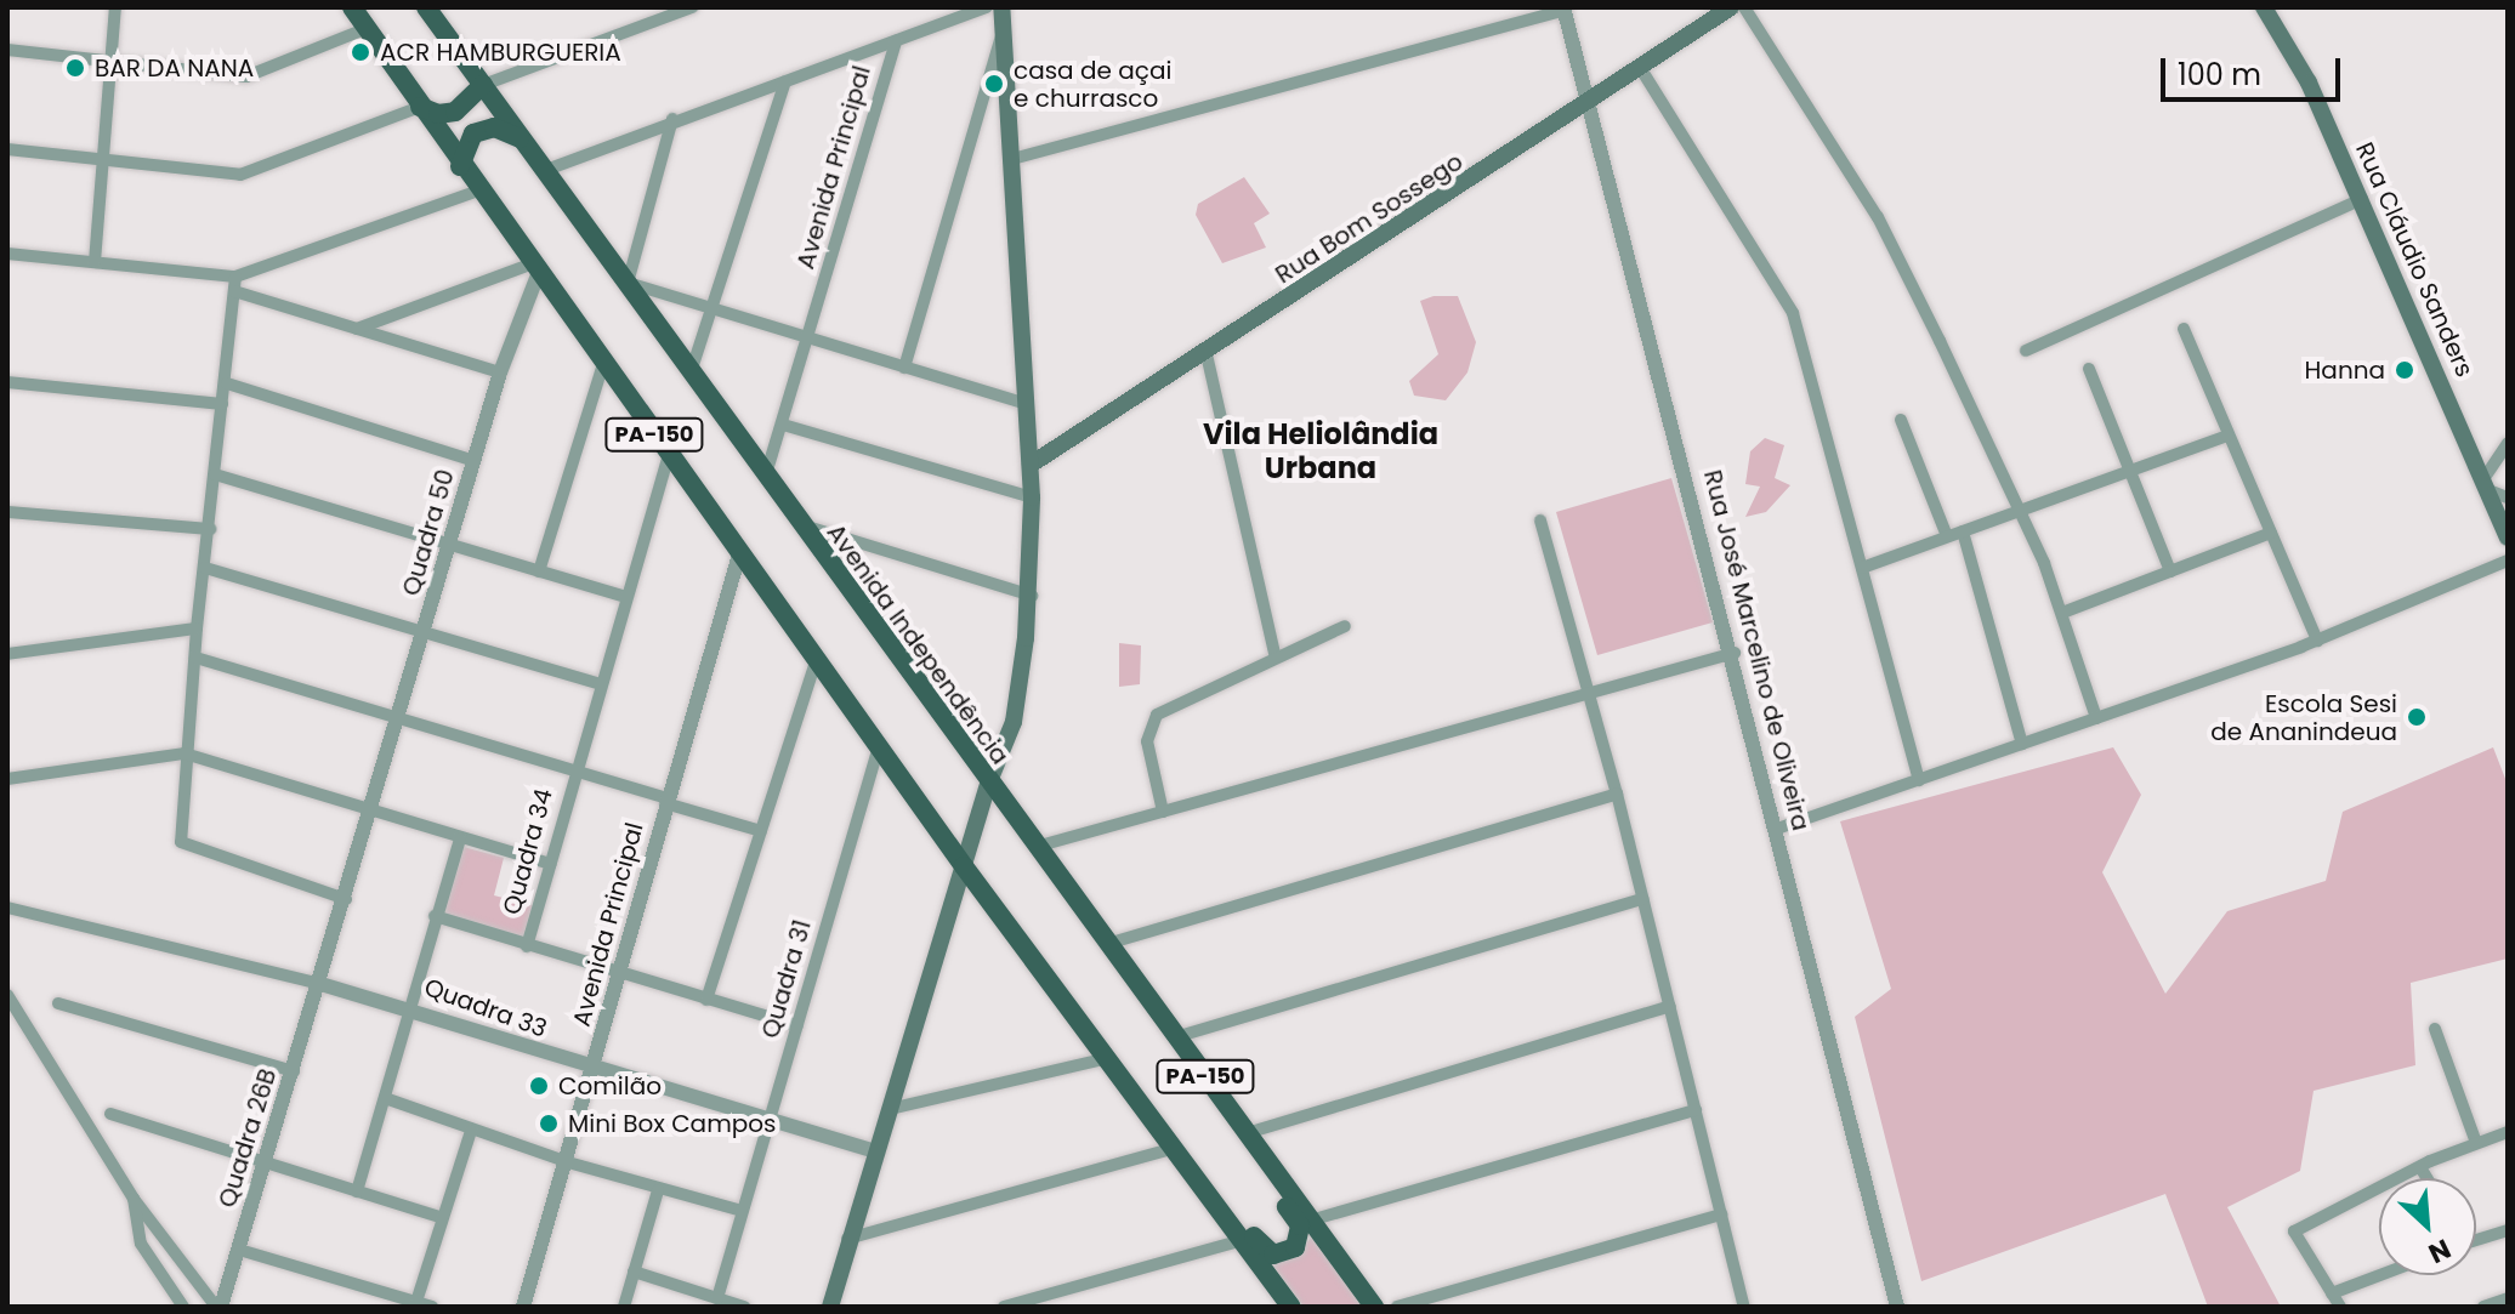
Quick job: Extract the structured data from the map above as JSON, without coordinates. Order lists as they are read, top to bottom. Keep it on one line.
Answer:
{"streets":{"main road":["Rua Bom Sossego","Rua Cláudio Sanders","PA-150","Avenida Independência"],"street":["Avenida Principal","Quadra 50","Rua José Marcelino de Oliveira","Quadra 34","Quadra 31","Quadra 33","Quadra 26B"]},"crossings":[["Avenida Principal","PA-150"],["Avenida Principal","Avenida Independência"],["Avenida Principal","Quadra 33"],["Rua Bom Sossego","Rua José Marcelino de Oliveira"],["PA-150","Quadra 50"],["PA-150","Quadra 34"],["PA-150","Quadra 31"],["Quadra 50","Quadra 26B"],["Quadra 31","Quadra 33"]],"districts":["Vila Heliolândia Urbana"],"places":["ACR HAMBURGUERIA","BAR DA NANA","casa de açai e churrasco","Hanna","Escola Sesi de Ananindeua","Comilão","Mini Box Campos"],"scale_bar":"100 m","north":"bottom right"}
